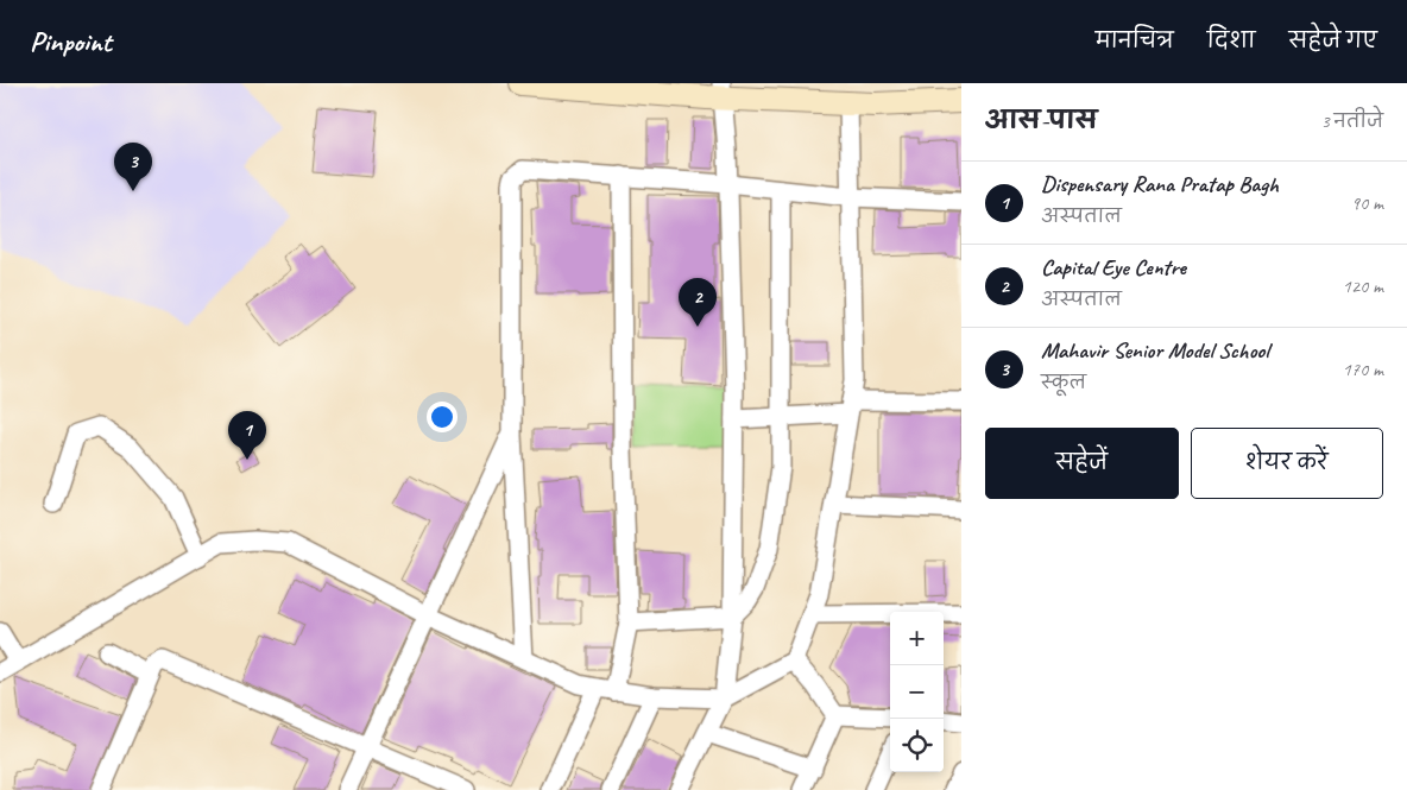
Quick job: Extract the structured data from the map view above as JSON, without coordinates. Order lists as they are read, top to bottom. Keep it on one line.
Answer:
{"page":{"header":"Pinpoint","nav":["मानचित्र","दिशा","सहेजे गए"],"heading":["आस-पास","3 नतीजे"],"pins":["3","2","1"],"list":[{"mark":"1","name":"Dispensary Rana Pratap Bagh","note":"अस्पताल","value":"90 m"},{"mark":"2","name":"Capital Eye Centre","note":"अस्पताल","value":"120 m"},{"mark":"3","name":"Mahavir Senior Model School","note":"स्कूल","value":"170 m"}],"buttons":["सहेजें","शेयर करें"],"map_buttons":["+","−"]}}
